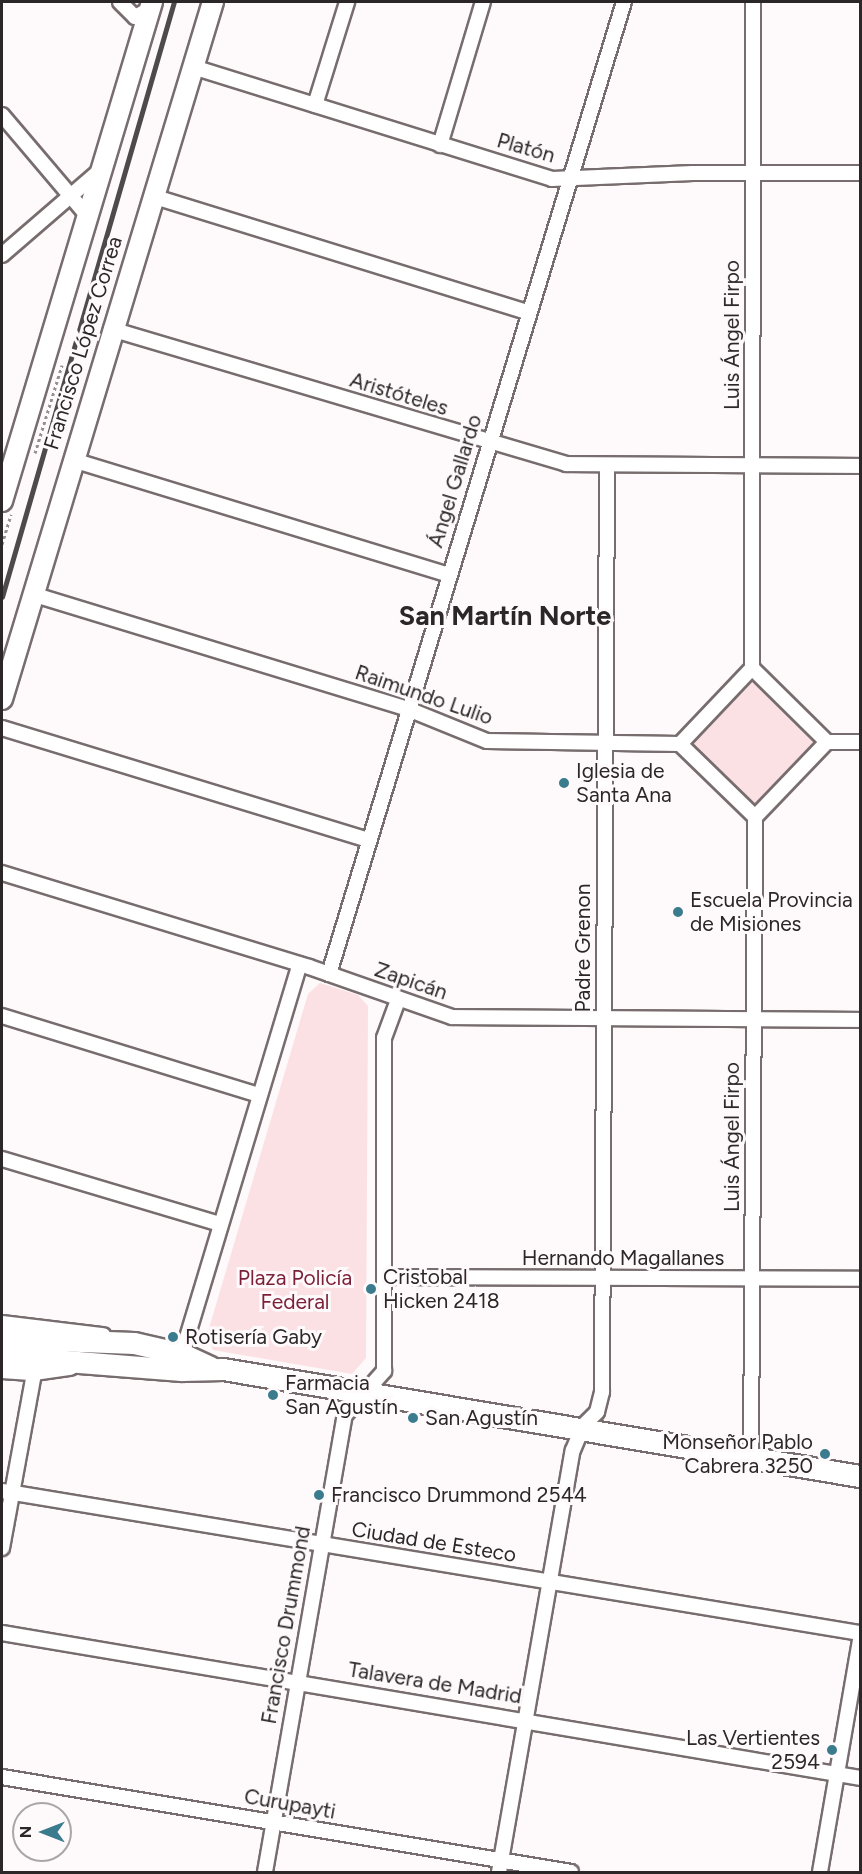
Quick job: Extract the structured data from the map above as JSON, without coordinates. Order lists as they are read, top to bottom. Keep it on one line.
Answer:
{"streets":{"main road":["Francisco López Correa"],"street":["Platón","Luis Ángel Firpo","Aristóteles","Ángel Gallardo","Raimundo Lulio","Padre Grenon","Zapicán","Hernando Magallanes","Ciudad de Esteco","Francisco Drummond","Talavera de Madrid","Curupayti"]},"crossings":[["Platón","Luis Ángel Firpo"],["Platón","Francisco López Correa"],["Platón","Ángel Gallardo"],["Luis Ángel Firpo","Aristóteles"],["Luis Ángel Firpo","Zapicán"],["Luis Ángel Firpo","Hernando Magallanes"],["Francisco López Correa","Aristóteles"],["Francisco López Correa","Raimundo Lulio"],["Aristóteles","Ángel Gallardo"],["Aristóteles","Padre Grenon"],["Ángel Gallardo","Raimundo Lulio"],["Ángel Gallardo","Zapicán"],["Raimundo Lulio","Padre Grenon"],["Padre Grenon","Zapicán"],["Padre Grenon","Hernando Magallanes"],["Padre Grenon","Ciudad de Esteco"],["Padre Grenon","Talavera de Madrid"],["Padre Grenon","Curupayti"],["Zapicán","Francisco Drummond"],["Hernando Magallanes","Francisco Drummond"],["Ciudad de Esteco","Francisco Drummond"],["Francisco Drummond","Talavera de Madrid"],["Francisco Drummond","Curupayti"]],"districts":["San Martín Norte"],"parks":["Plaza Policía Federal"],"places":["Iglesia de Santa Ana","Escuela Provincia de Misiones","Cristobal Hicken 2418","Rotisería Gaby","Farmacia San Agustín","San Agustín","Monseñor Pablo Cabrera 3250","Francisco Drummond 2544","Las Vertientes 2594"],"north":"left"}
